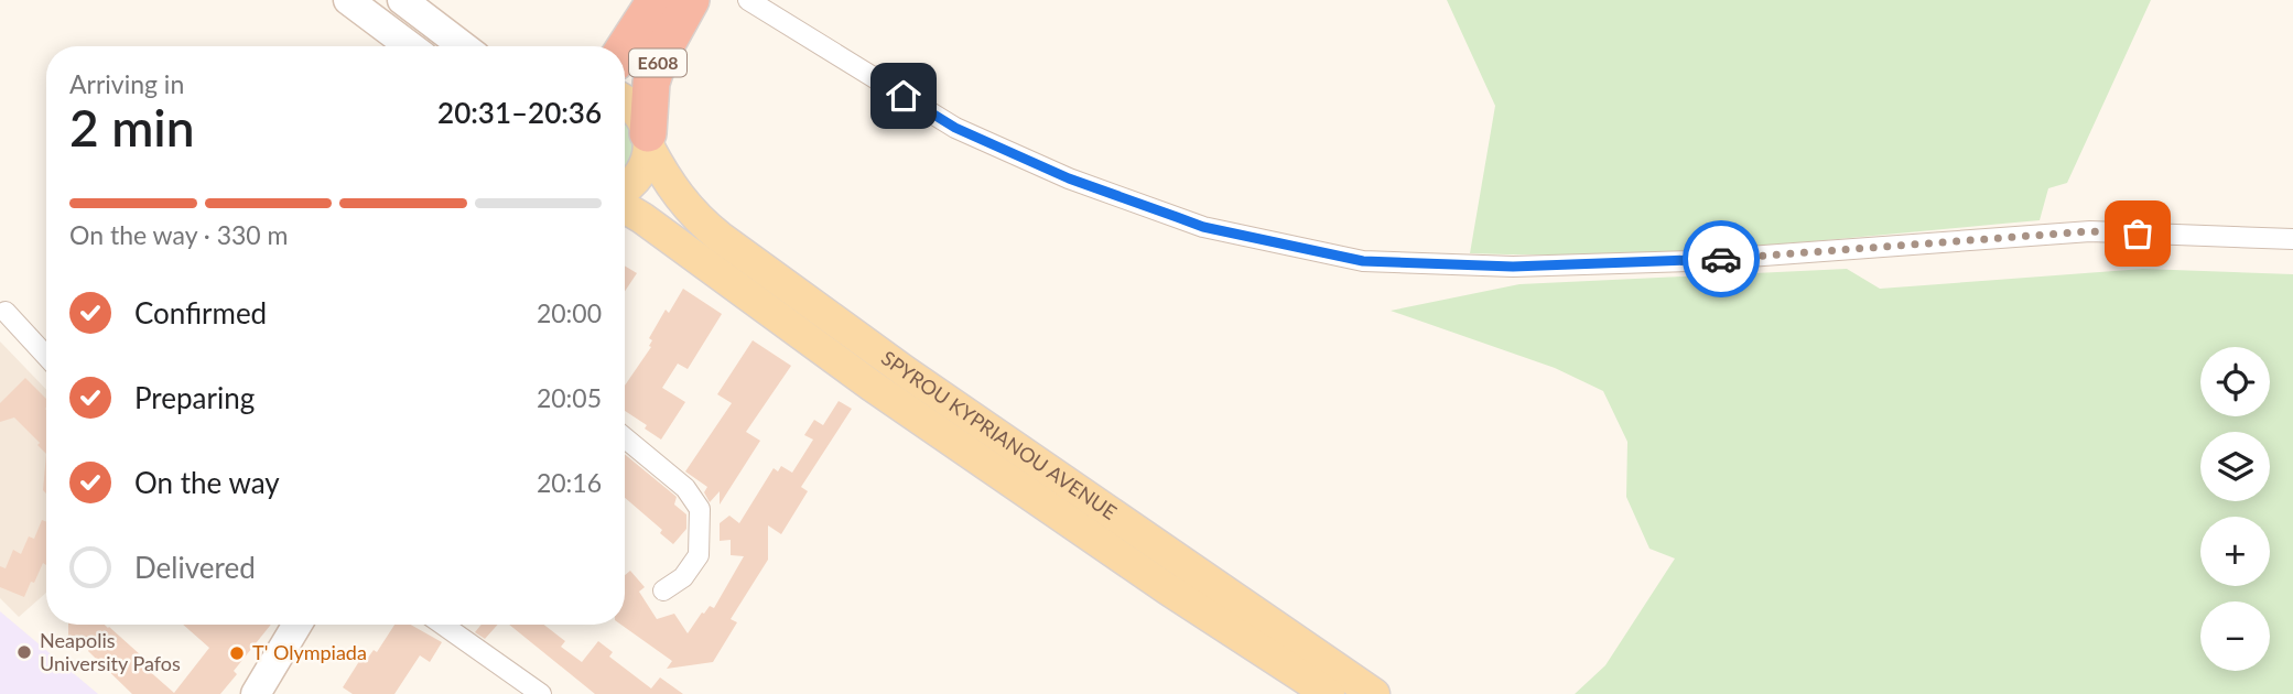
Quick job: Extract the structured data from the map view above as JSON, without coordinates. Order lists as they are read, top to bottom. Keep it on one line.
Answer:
{"streets":{"highway":["E608"],"main road":["SPYROU KYPRIANOU AVENUE"]},"crossings":[["E608","SPYROU KYPRIANOU AVENUE"]],"places":["Neapolis University Pafos","T' Olympiada"],"page":{"heading":["2 min","Arriving in","20:31–20:36"],"bar":"On the way · 330 m","list":[["Confirmed","20:00"],["Preparing","20:05"],["On the way","20:16"],"Delivered"],"map_buttons":["+","−"]}}
